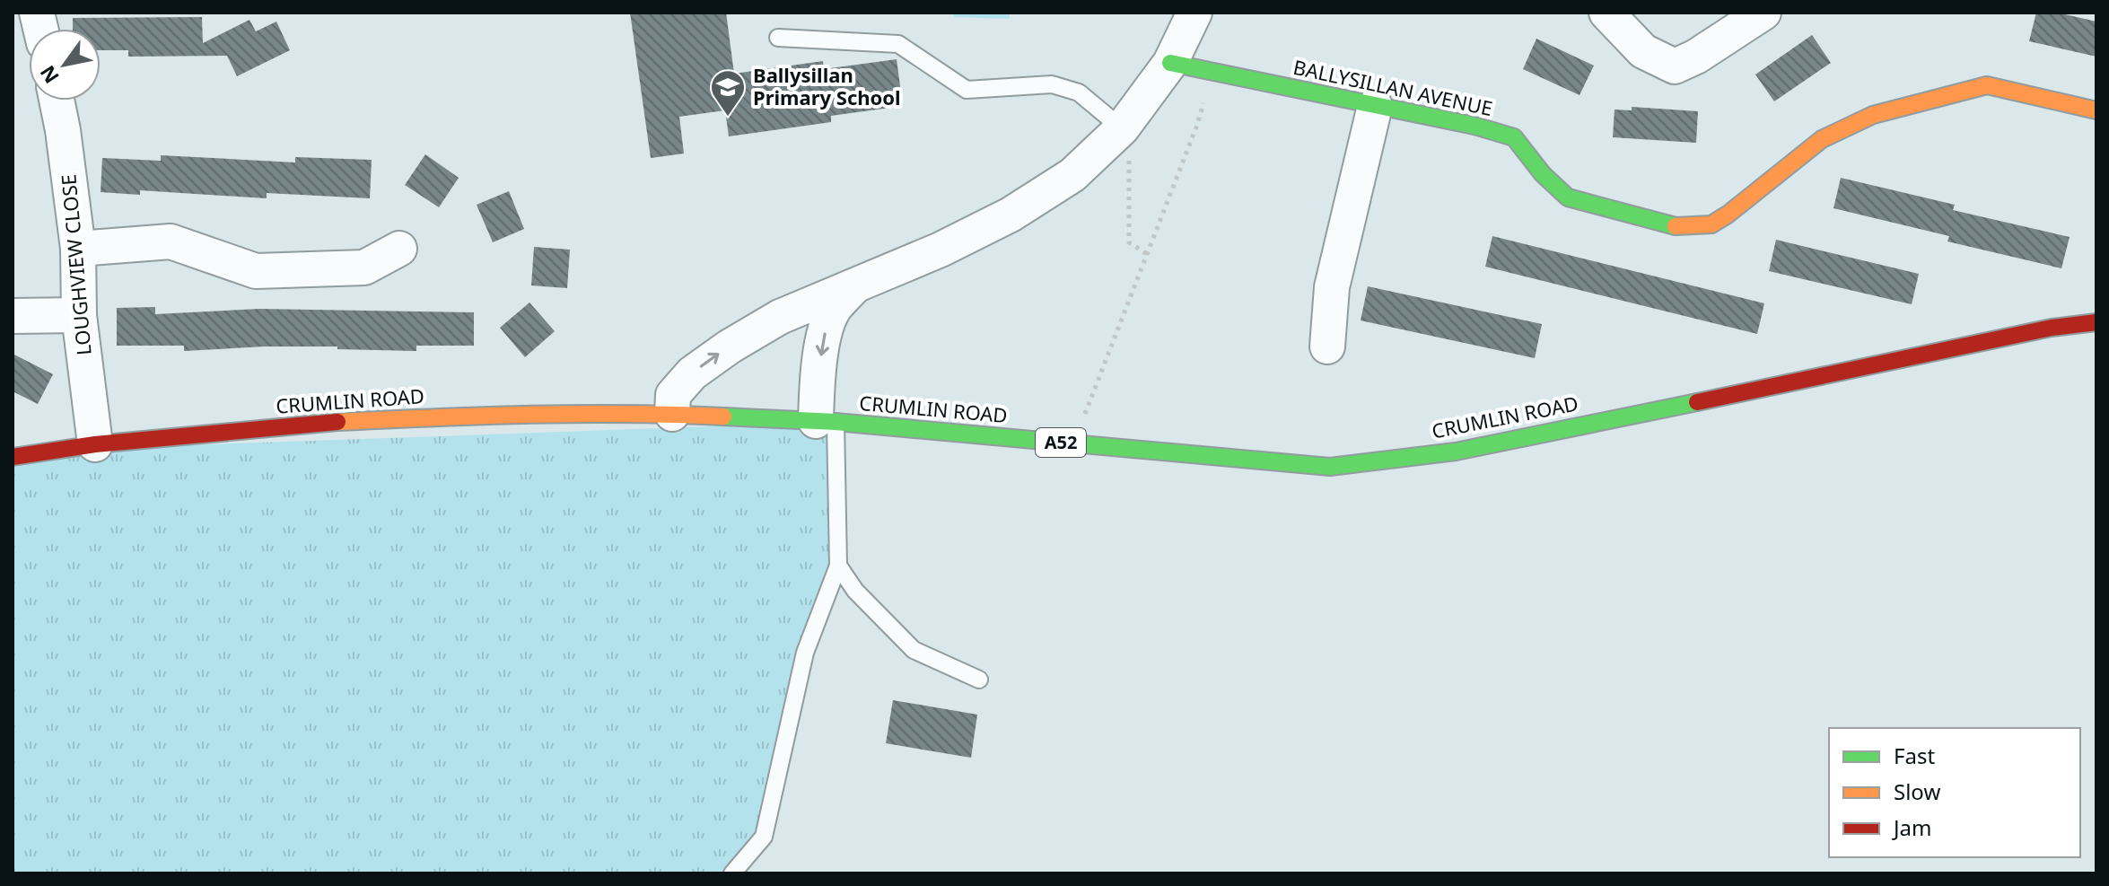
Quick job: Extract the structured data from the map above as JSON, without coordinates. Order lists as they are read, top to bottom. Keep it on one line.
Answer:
{"streets":{"main road":["BALLYSILLAN AVENUE","CRUMLIN ROAD","A52"],"street":["LOUGHVIEW CLOSE"]},"crossings":[["LOUGHVIEW CLOSE","CRUMLIN ROAD"]],"places":{"school or university":["Ballysillan Primary School"]},"legend":["Fast","Slow","Jam"],"north":"bottom left"}
